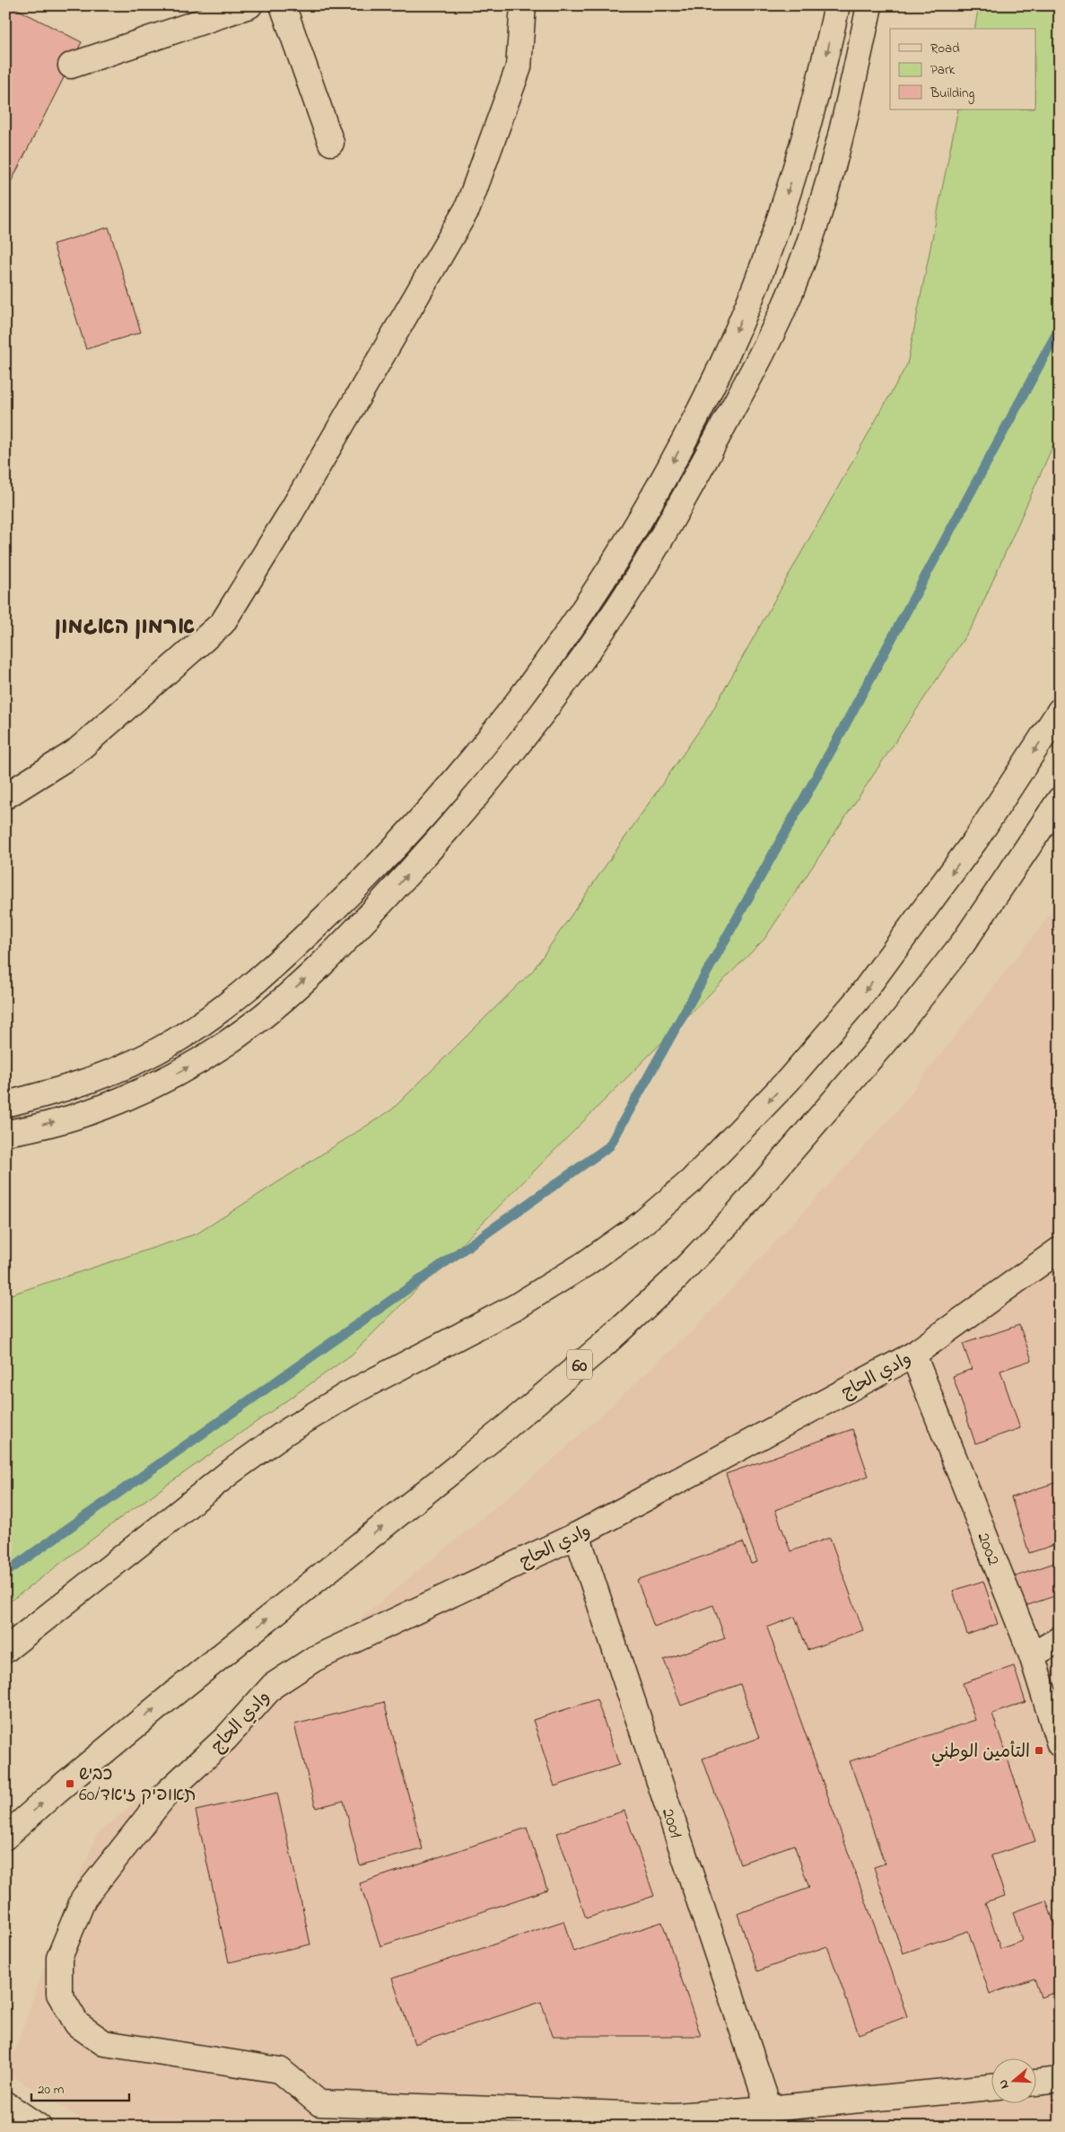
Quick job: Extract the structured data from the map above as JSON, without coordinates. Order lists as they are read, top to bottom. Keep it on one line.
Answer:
{"streets":{"main road":["60","وادي الحاج","2002","2001"]},"crossings":[["وادي الحاج","2002"],["وادي الحاج","2001"]],"districts":["ארמון האגמון"],"places":{"transit":["التأمين الوطني","כביש 60/תאופיק זיאד"]},"legend":["Road","Park","Building"],"scale_bar":"20 m","north":"left"}
